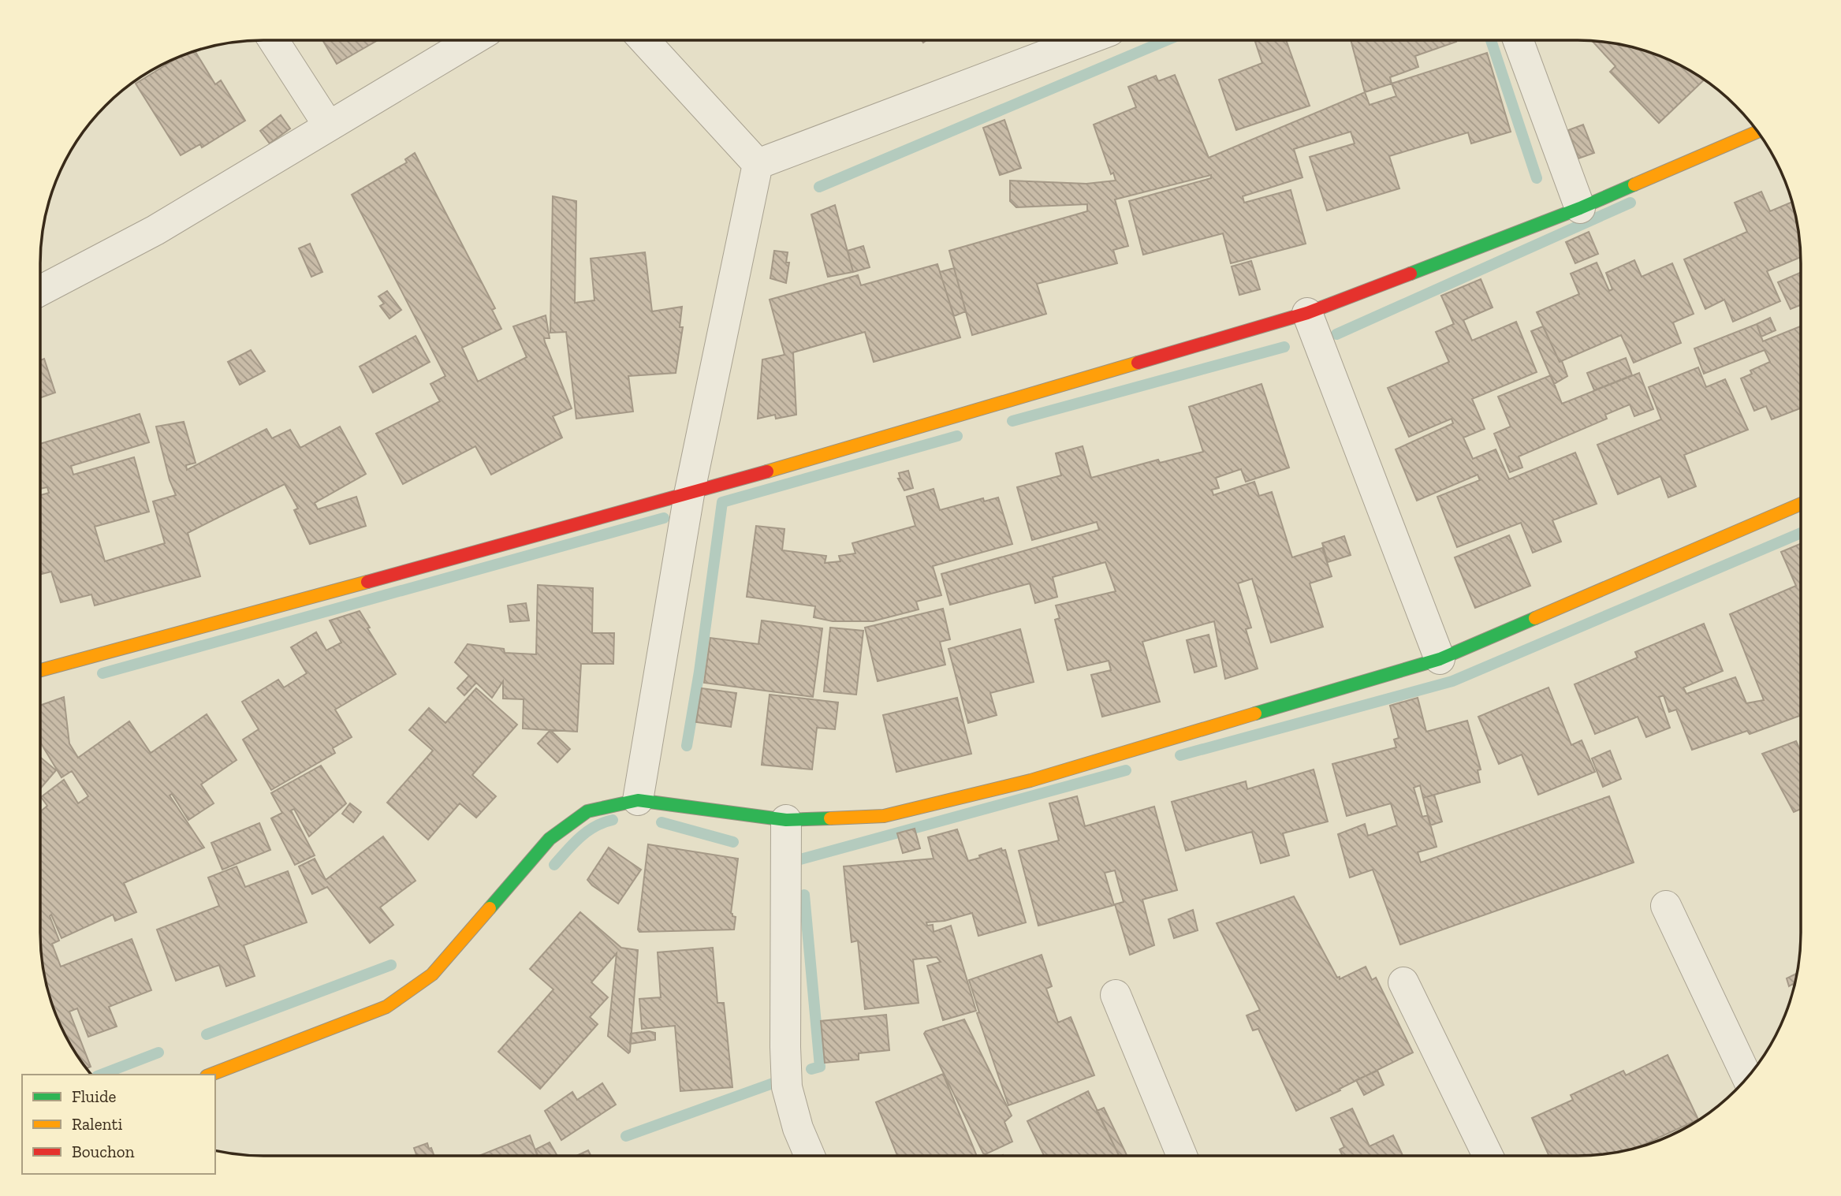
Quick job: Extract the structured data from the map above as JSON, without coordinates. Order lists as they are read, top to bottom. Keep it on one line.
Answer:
{"legend":["Fluide","Ralenti","Bouchon"]}
